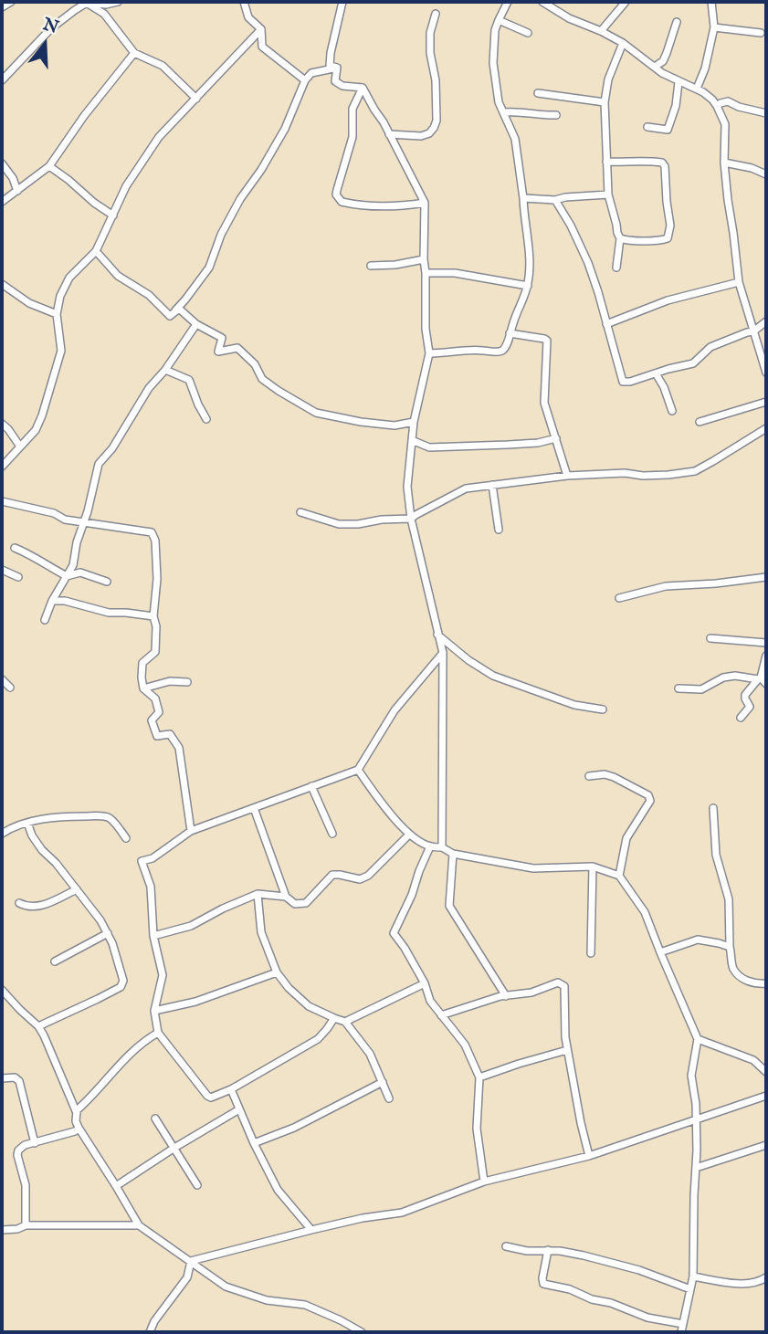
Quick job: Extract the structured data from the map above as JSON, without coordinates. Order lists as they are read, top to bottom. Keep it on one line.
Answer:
{"north":"top"}
